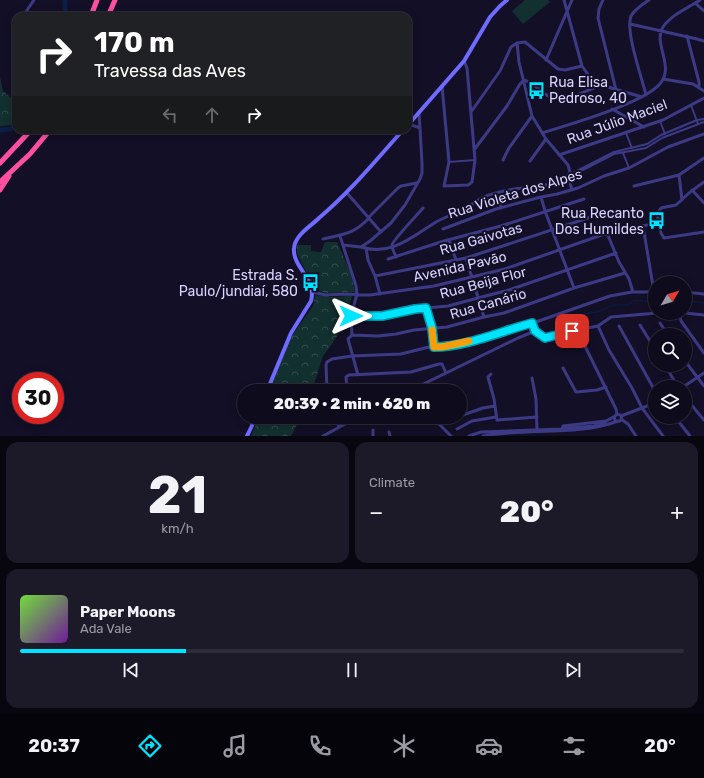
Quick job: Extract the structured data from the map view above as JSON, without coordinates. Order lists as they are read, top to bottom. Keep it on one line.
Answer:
{"streets":{"street":["Rua Júlio Maciel","Rua Violeta dos Alpes","Rua Gaivotas","Avenida Pavão","Rua Beija Flor","Rua Canário"]},"places":{"bus stop":["Rua Elisa Pedroso, 40","Rua Recanto Dos Humildes","Estrada S. Paulo/jundiaí, 580"]},"north":"top right","page":{"turn":["170 m","Travessa das Aves"],"limit":"30","trip":"20:39 · 2 min · 620 m","tile":[["21","km/h"],"Climate"],"heat":["−","20°","+"],"song":["Paper Moons","Ada Vale"],"tabs":["20:37","20°"]}}
